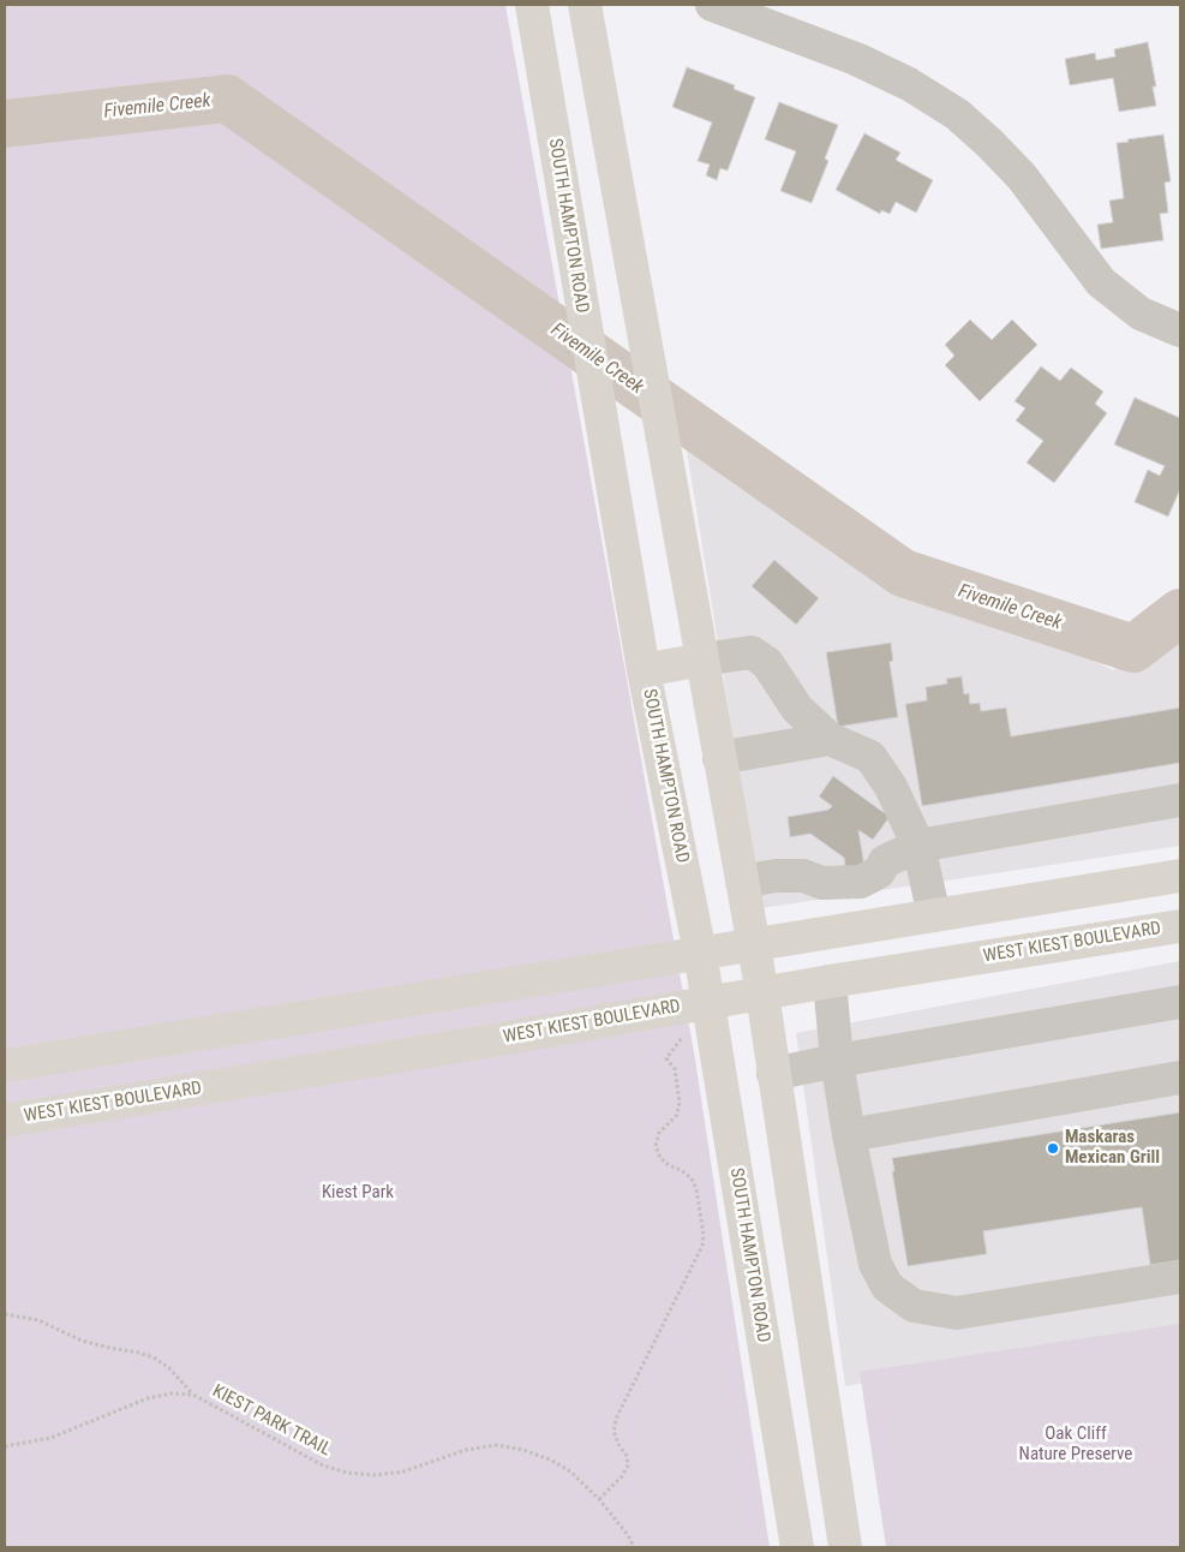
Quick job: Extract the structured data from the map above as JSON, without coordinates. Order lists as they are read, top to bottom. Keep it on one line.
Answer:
{"streets":{"main road":["SOUTH HAMPTON ROAD","WEST KIEST BOULEVARD"],"path":["KIEST PARK TRAIL"]},"crossings":[["SOUTH HAMPTON ROAD","WEST KIEST BOULEVARD"]],"water":["Fivemile Creek"],"parks":["Kiest Park","Oak Cliff Nature Preserve"],"places":["Maskaras Mexican Grill"]}
